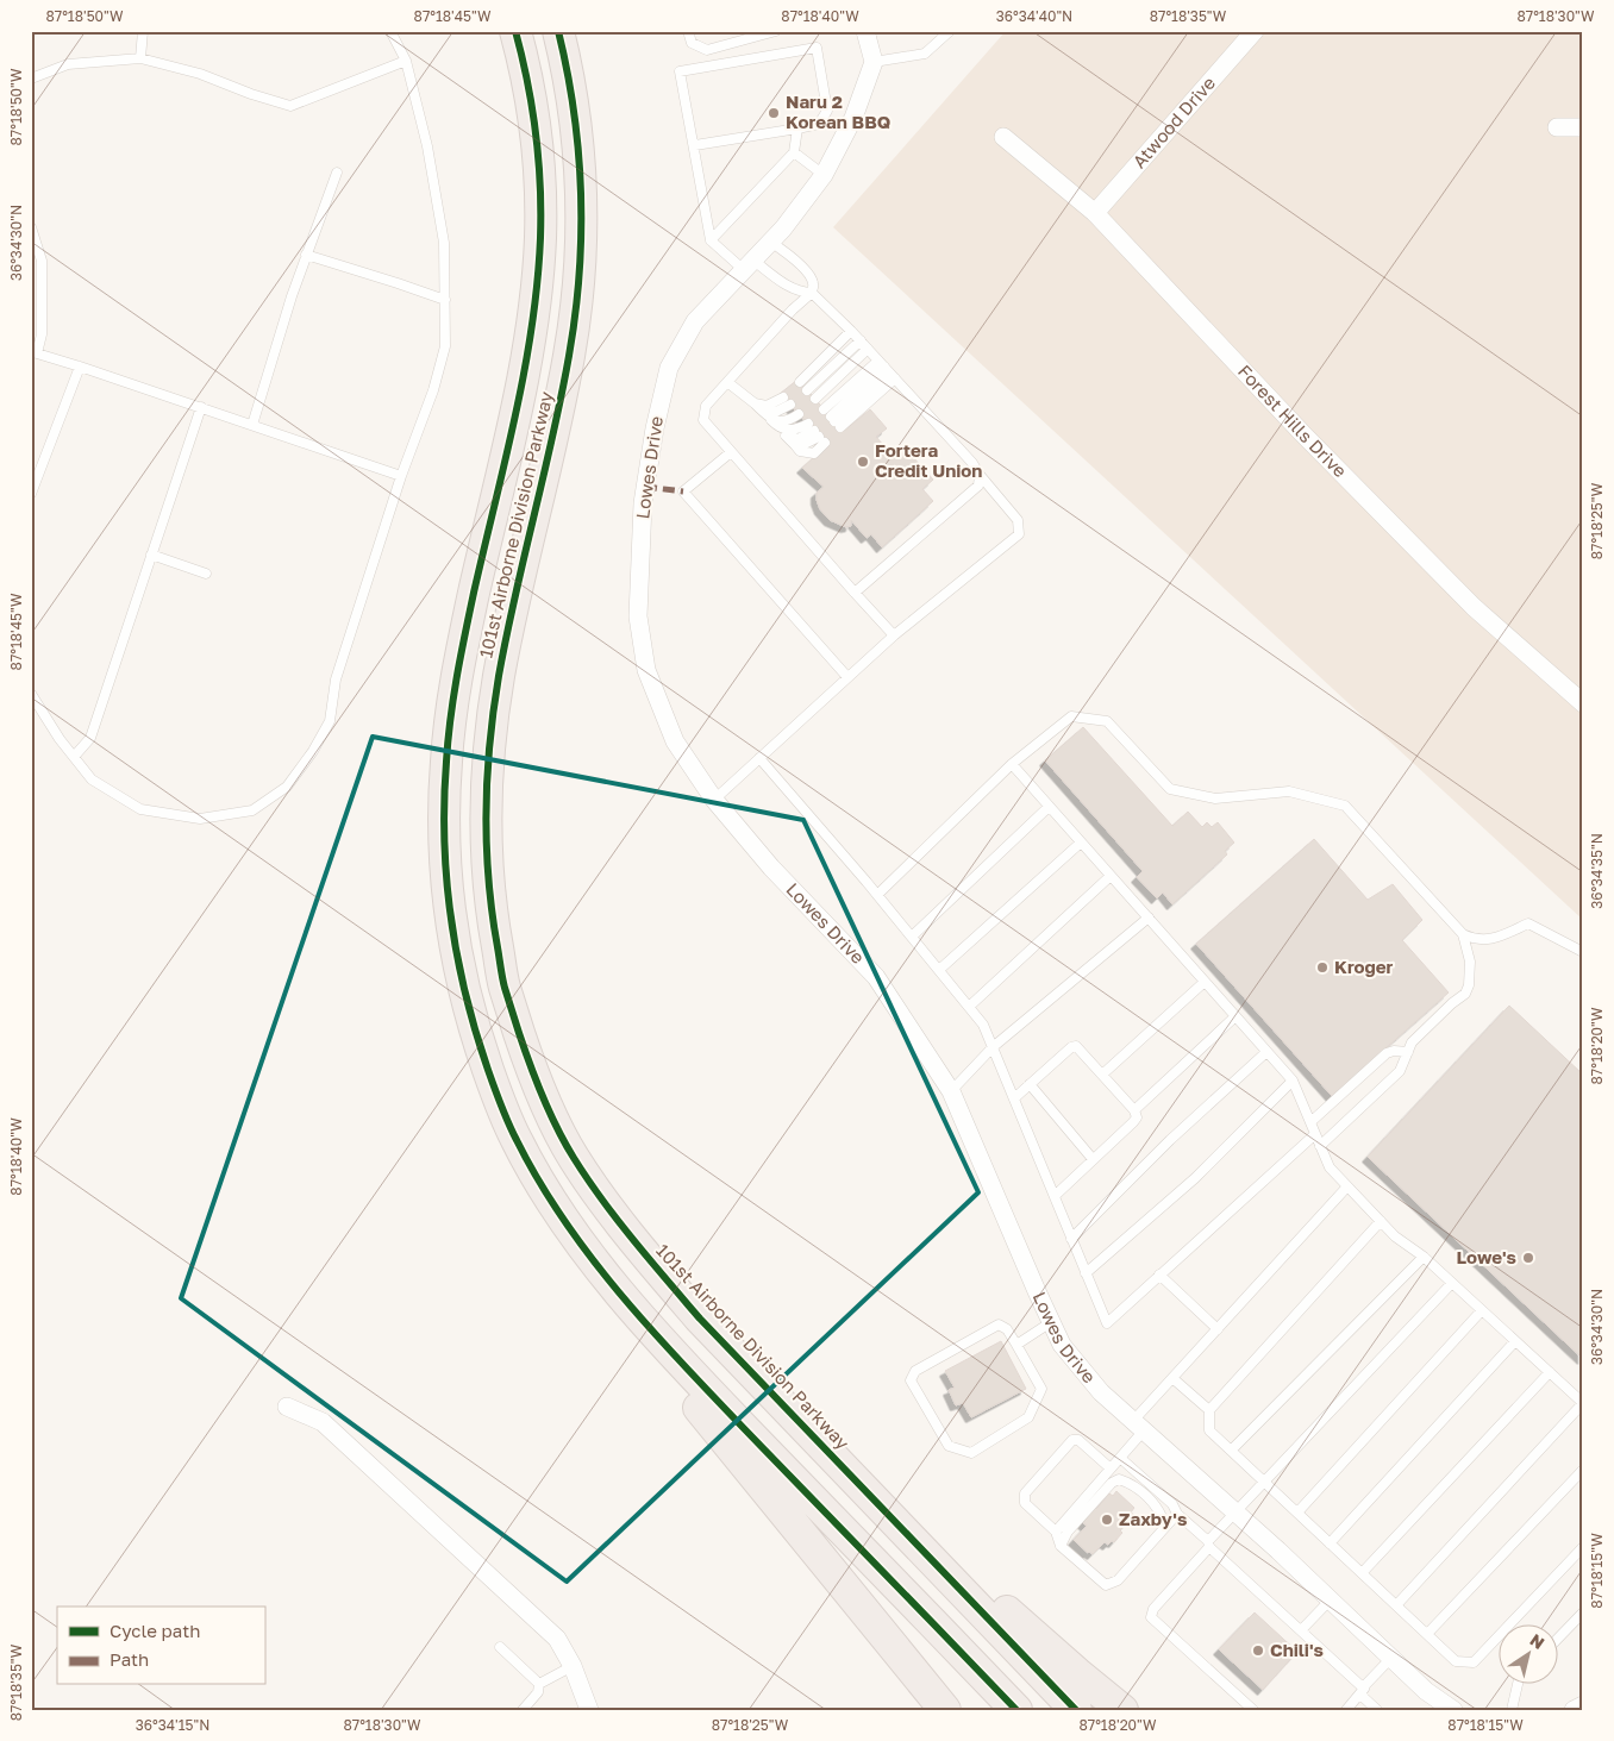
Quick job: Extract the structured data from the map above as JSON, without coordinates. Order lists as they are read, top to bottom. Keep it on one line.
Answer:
{"streets":{"highway":["101st Airborne Division Parkway"],"street":["Atwood Drive","Forest Hills Drive","Lowes Drive"]},"crossings":[["Atwood Drive","Forest Hills Drive"]],"places":["Naru 2 Korean BBQ","Fortera Credit Union","Kroger","Lowe's","Zaxby's","Chili's"],"legend":["Cycle path","Path"],"north":"top right","coordinates":["87°18'50\"W","87°18'45\"W","87°18'40\"W","36°34'40\"N","87°18'35\"W","87°18'30\"W","36°34'30\"N","87°18'25\"W","36°34'35\"N","87°18'20\"W","87°18'15\"W","36°34'15\"N"]}
